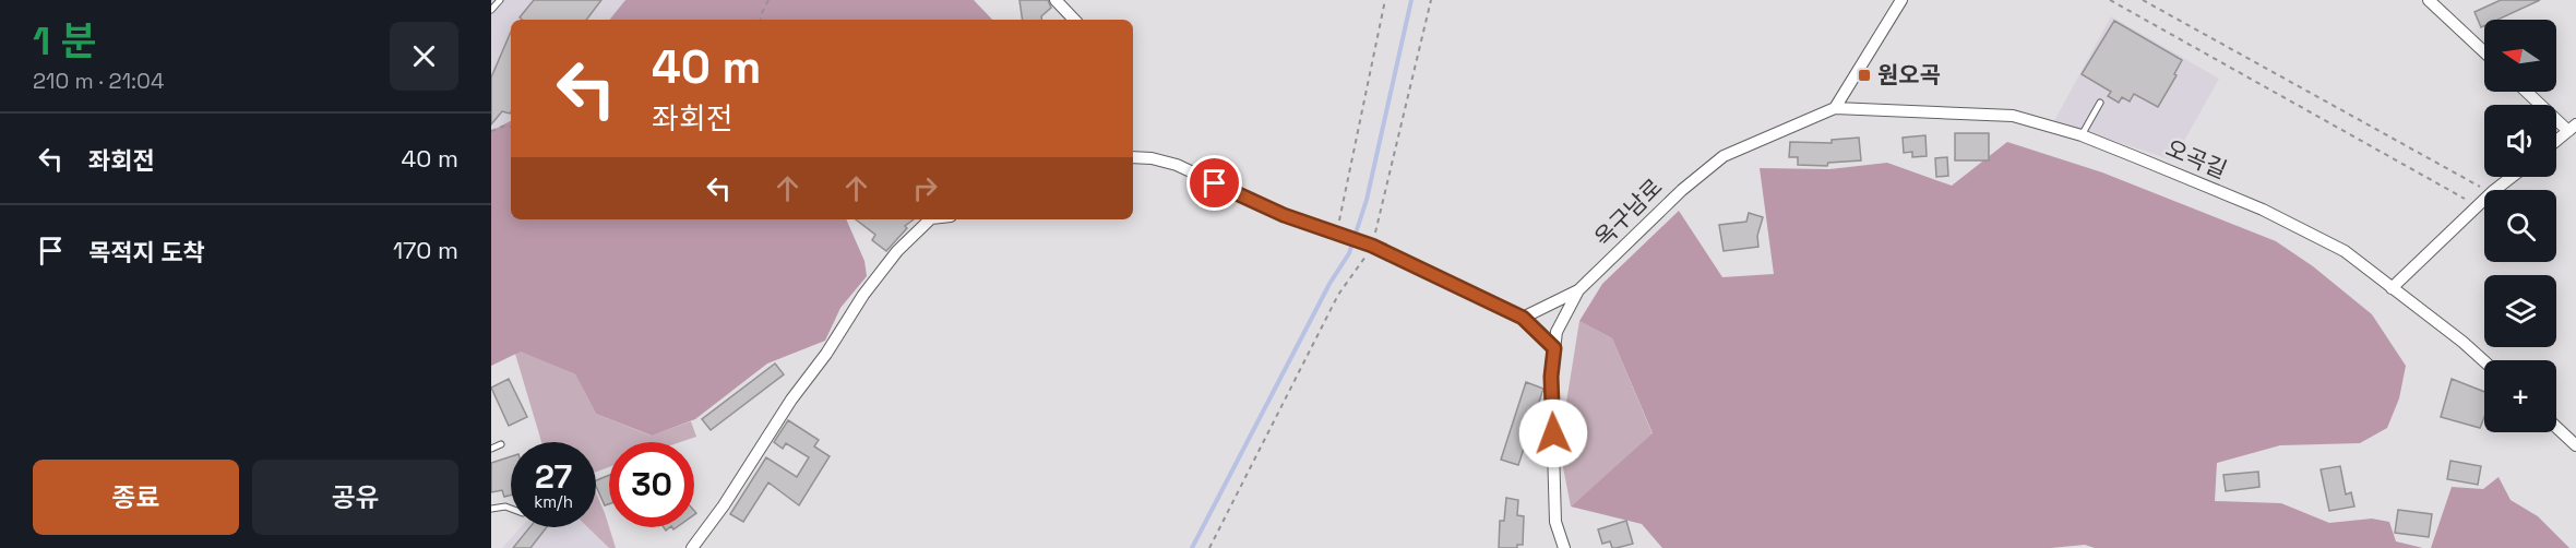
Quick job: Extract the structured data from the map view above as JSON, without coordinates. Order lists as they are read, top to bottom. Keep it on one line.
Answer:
{"streets":{"street":["오곡길","옥구남로"]},"crossings":[["오곡길","옥구남로"]],"places":{"transit":["원오곡"]},"north":"left","page":{"heading":["1 분","210 m · 21:04"],"map_buttons":"+","turn":["40 m","좌회전"],"list":[{"name":"좌회전","value":"40 m"},{"name":"목적지 도착","value":"170 m"}],"speed":"27 km/h","limit":"30","buttons":["종료","공유"]}}
